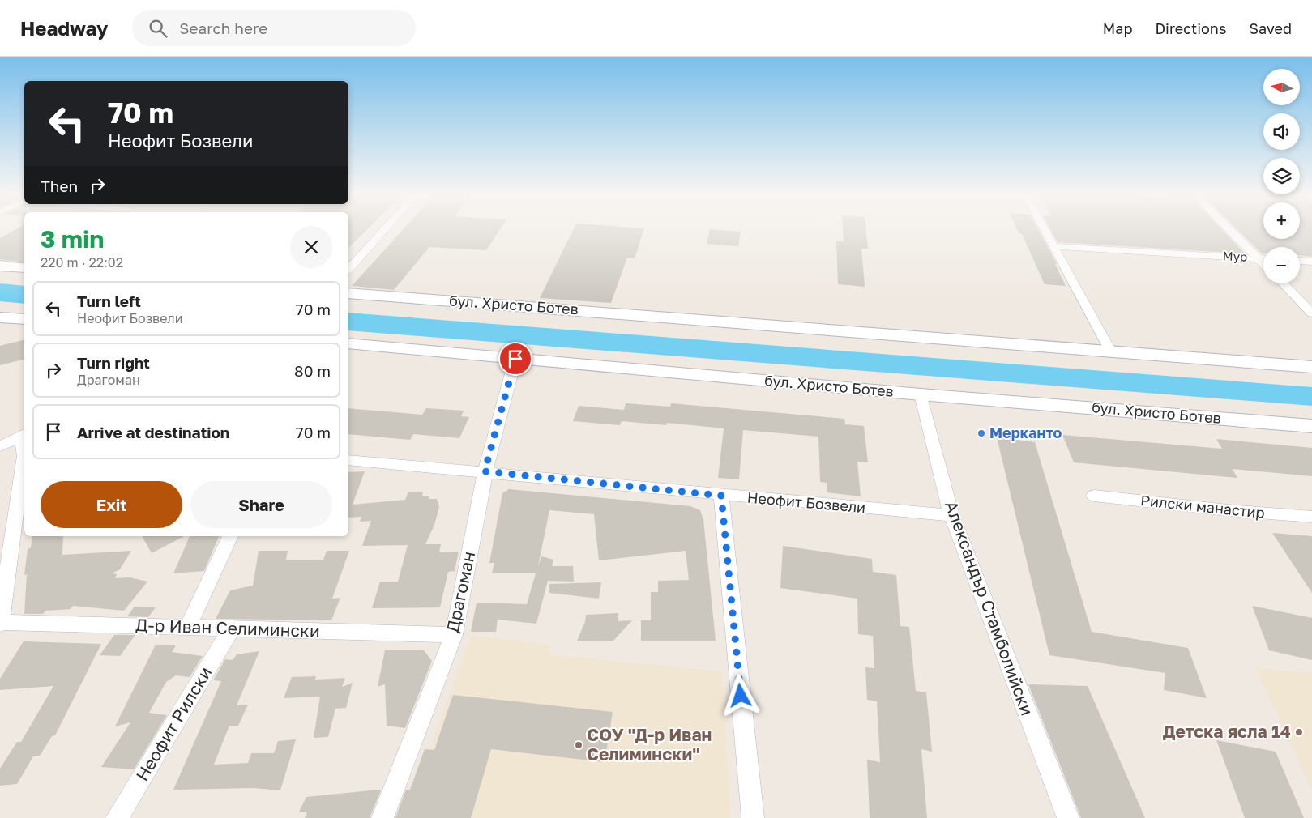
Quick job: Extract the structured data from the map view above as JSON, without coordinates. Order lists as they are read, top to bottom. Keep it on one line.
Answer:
{"streets":{"main road":["бул. Христо Ботев"],"street":["Мур","Неофит Бозвели","Рилски манастир","Драгоман","Александър Стамболийски","Д-р Иван Селимински","Неофит Рилски"]},"crossings":[["бул. Христо Ботев","Драгоман"],["бул. Христо Ботев","Александър Стамболийски"],["Неофит Бозвели","Драгоман"],["Неофит Бозвели","Александър Стамболийски"],["Драгоман","Д-р Иван Селимински"],["Д-р Иван Селимински","Неофит Рилски"]],"places":["Мерканто","Детска ясла 14","СОУ \"Д-р Иван Селимински\""],"north":"left","page":{"header":"Headway","search":"Search here","nav":["Map","Directions","Saved"],"map_buttons":["+","−"],"turn":["70 m","Неофит Бозвели"],"then":"Then","heading":["3 min","220 m · 22:02"],"list":[{"name":"Turn left","note":"Неофит Бозвели","value":"70 m"},{"name":"Turn right","note":"Драгоман","value":"80 m"},{"name":"Arrive at destination","value":"70 m"}],"buttons":["Exit","Share"]}}
